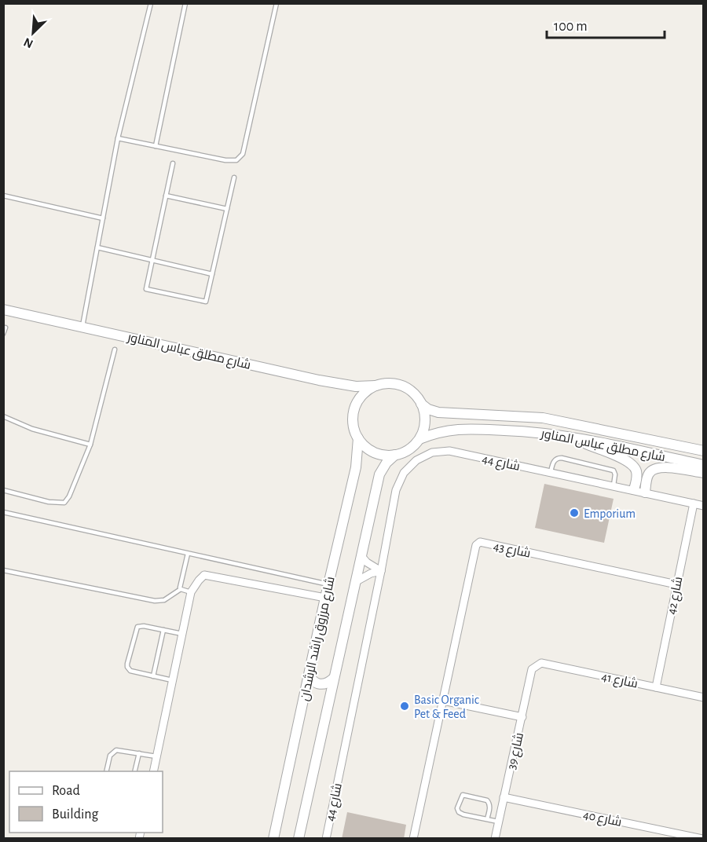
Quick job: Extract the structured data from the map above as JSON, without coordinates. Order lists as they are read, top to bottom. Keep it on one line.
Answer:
{"streets":{"street":["شارع مطلق عباس المناور","شارع 44","شارع 43","شارع 42","شارع مرزوق راشد الرشدان","شارع 41","شارع 39","شارع 40"]},"crossings":[["شارع مطلق عباس المناور","شارع مرزوق راشد الرشدان"],["شارع 44","شارع 42"],["شارع 43","شارع 42"],["شارع 42","شارع 41"],["شارع 41","شارع 39"],["شارع 39","شارع 40"]],"places":["Emporium","Basic Organic Pet & Feed"],"legend":["Road","Building"],"scale_bar":"100 m","north":"bottom left"}
